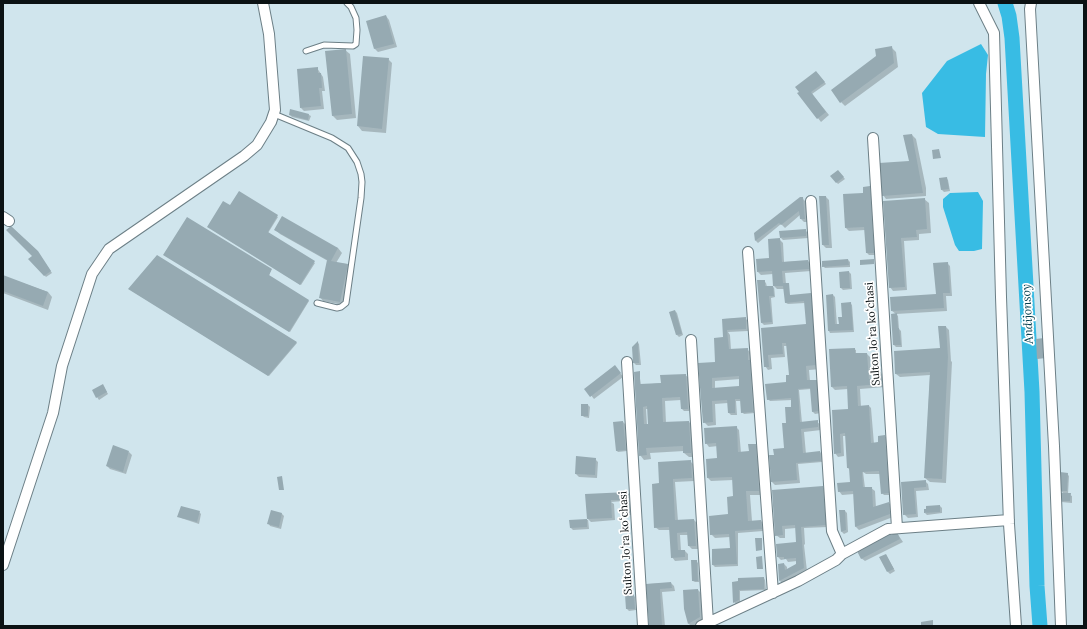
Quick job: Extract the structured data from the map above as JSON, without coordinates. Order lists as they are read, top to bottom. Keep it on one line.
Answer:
{"streets":{"street":["Sulton Joʻra koʻchasi"]},"water":["Andijonsoy"]}
